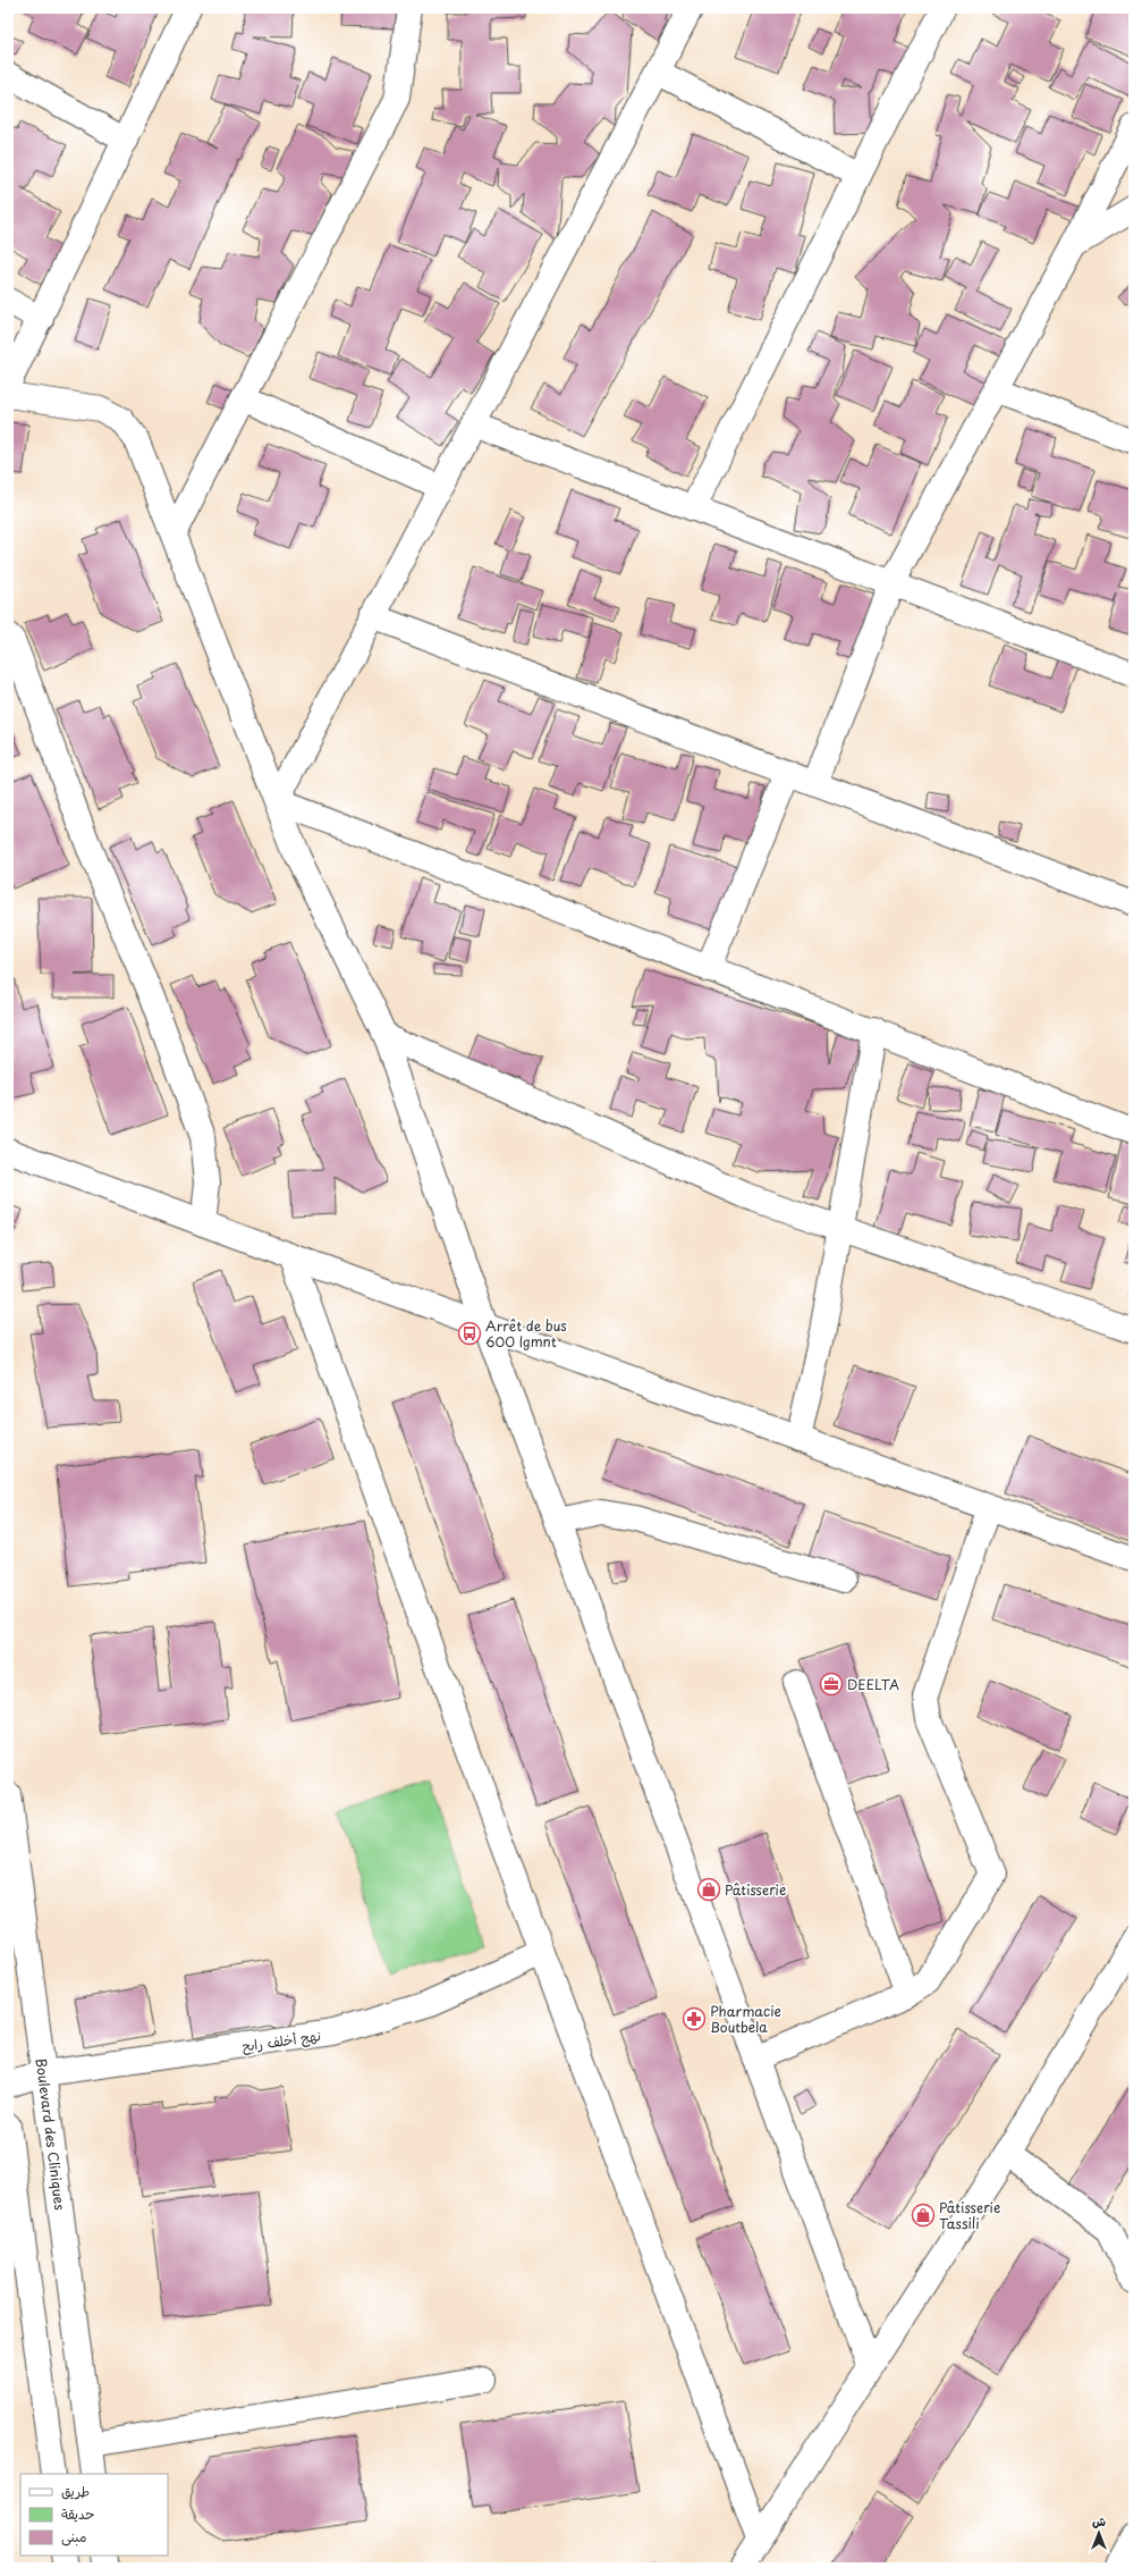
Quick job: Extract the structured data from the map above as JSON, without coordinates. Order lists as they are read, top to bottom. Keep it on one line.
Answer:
{"streets":{"street":["نهج أخلف رابح","Boulevard des Cliniques"]},"crossings":[["نهج أخلف رابح","Boulevard des Cliniques"]],"places":{"bus stop":["Arrêt de bus 600 lgmnt"],"office":["DEELTA"],"shop":["Pâtisserie","Pâtisserie Tassili"],"pharmacy":["Pharmacie Boutbela"]},"legend":["طريق","حديقة","مبنى"],"north":"top"}
